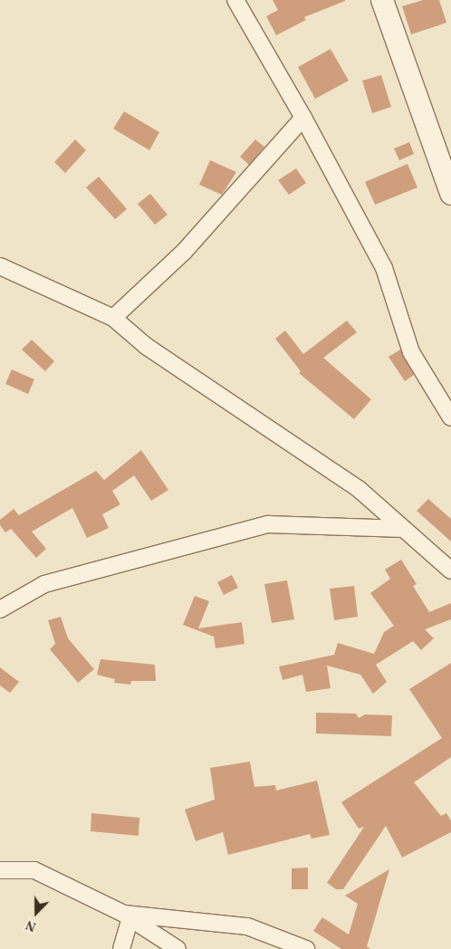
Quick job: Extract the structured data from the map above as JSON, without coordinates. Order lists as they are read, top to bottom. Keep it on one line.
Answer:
{"north":"bottom"}
